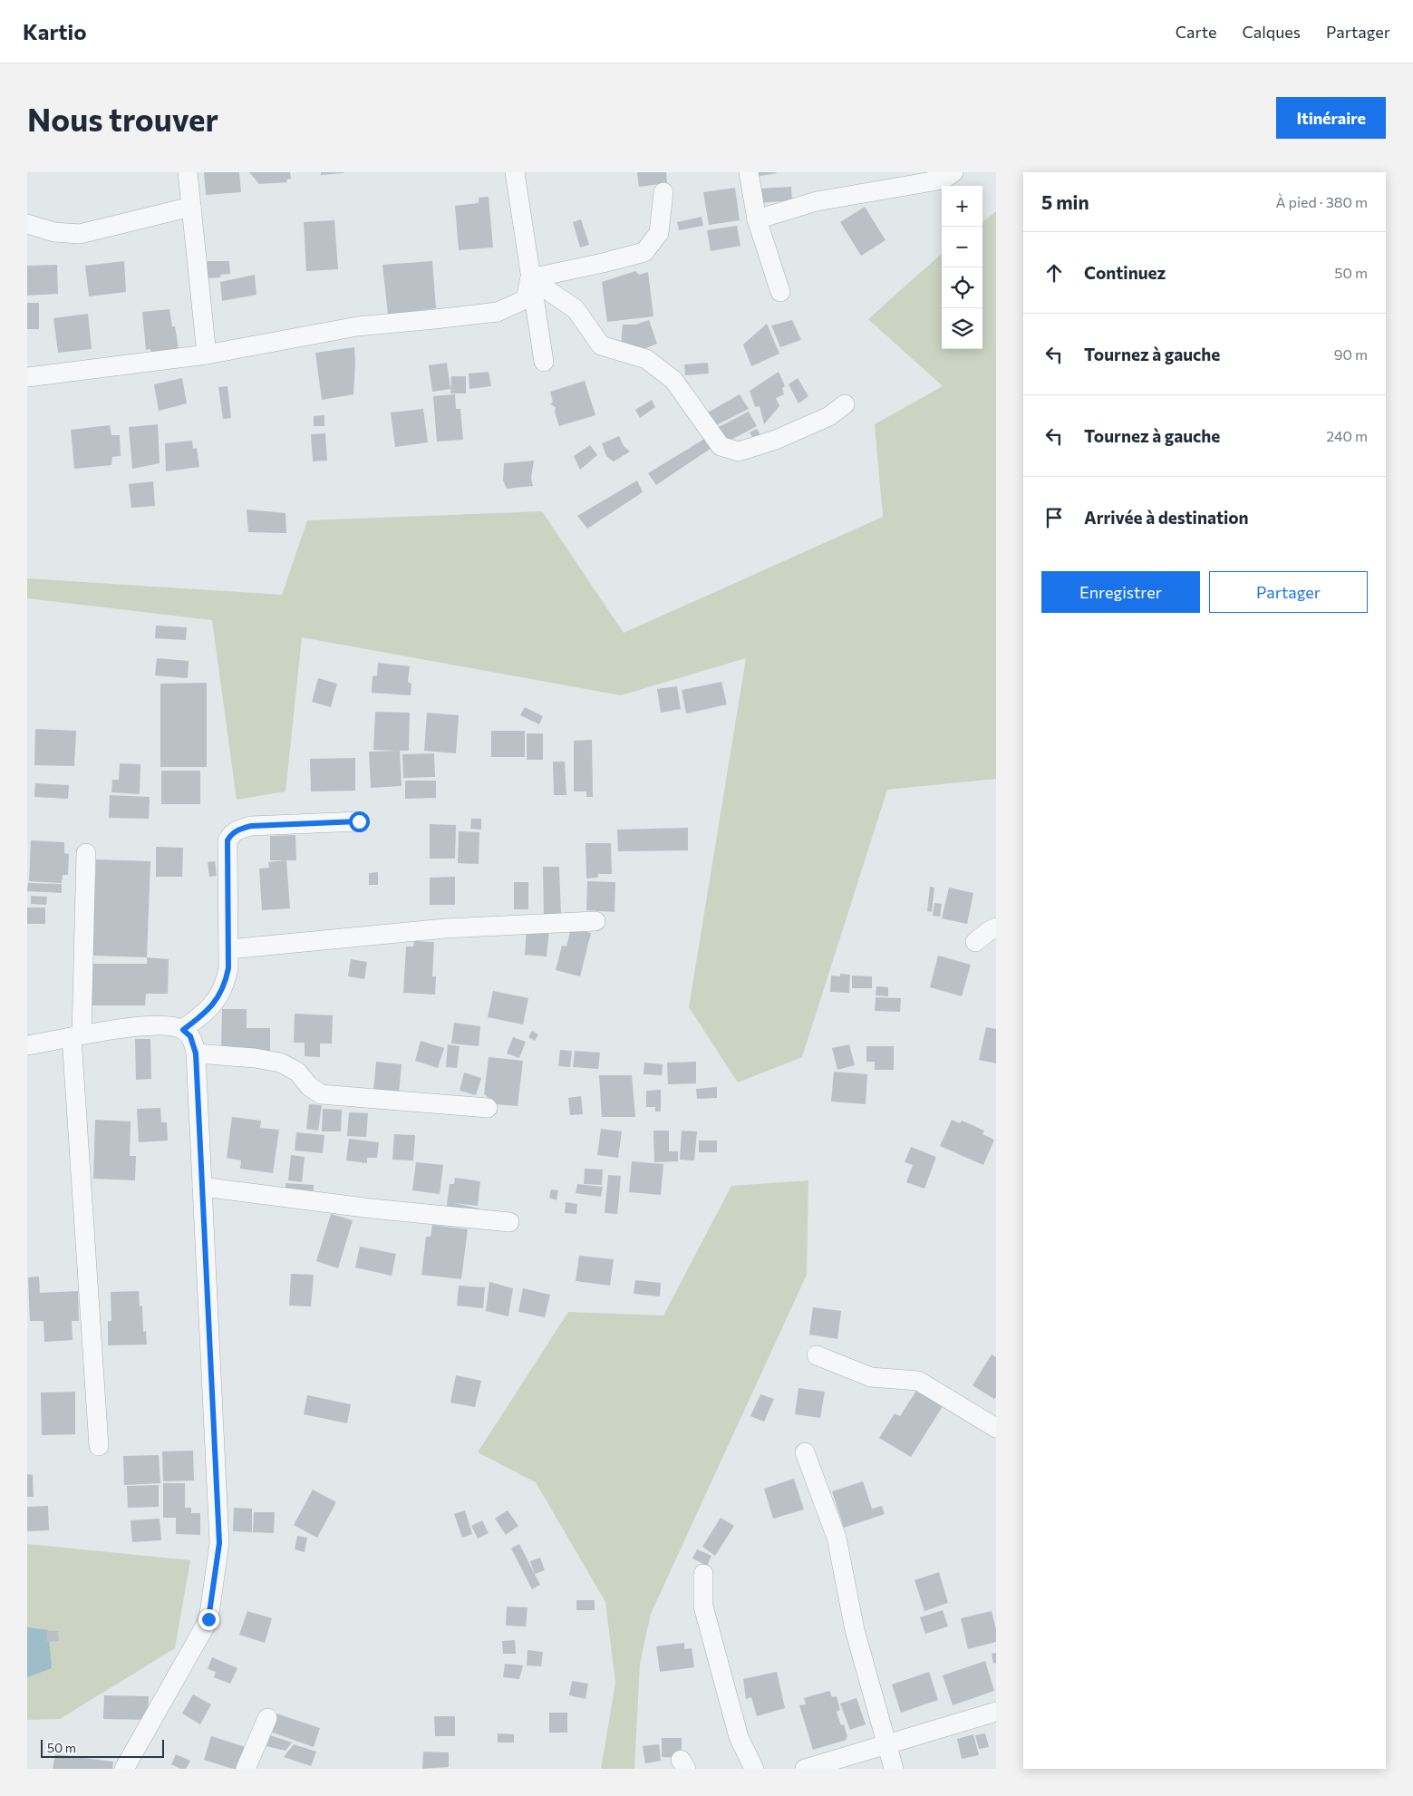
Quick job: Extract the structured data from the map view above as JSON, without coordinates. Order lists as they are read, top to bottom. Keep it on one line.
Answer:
{"scale_bar":"50 m","page":{"header":"Kartio","nav":["Carte","Calques","Partager"],"buttons":["Itinéraire",["Enregistrer","Partager"]],"title":"Nous trouver","heading":["5 min","À pied · 380 m"],"map_buttons":["+","−"],"list":[["Continuez","50 m"],["Tournez à gauche","90 m"],["Tournez à gauche","240 m"],"Arrivée à destination"],"scale":"50 m"}}
